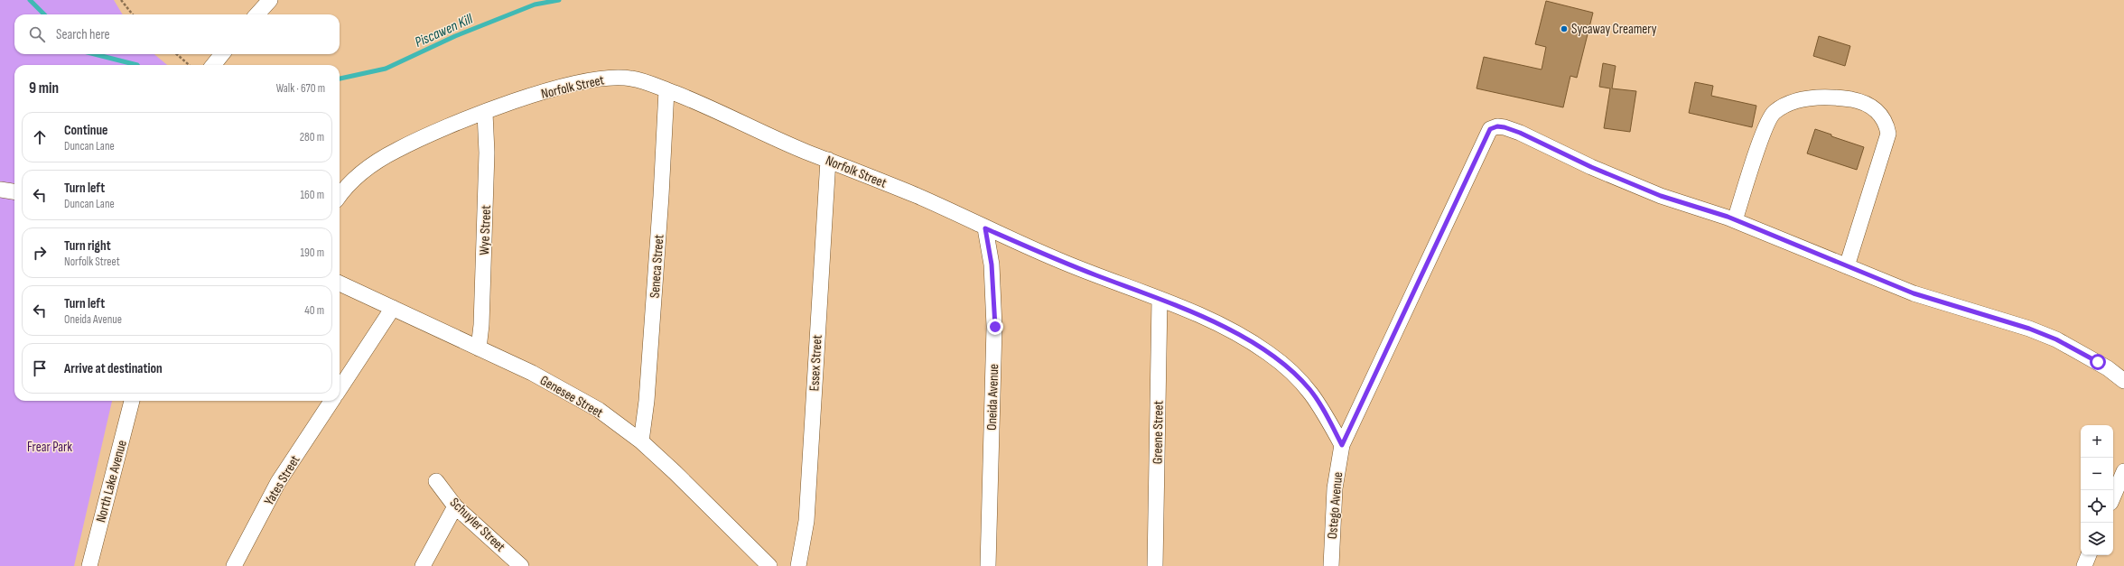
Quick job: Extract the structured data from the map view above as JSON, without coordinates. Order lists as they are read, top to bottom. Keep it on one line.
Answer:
{"streets":{"street":["Norfolk Street","Wye Street","Seneca Street","Essex Street","Genesee Street","Oneida Avenue","Greene Street","Yates Street","North Lake Avenue","Ostego Avenue","Schuyler Street"]},"crossings":[["Norfolk Street","Wye Street"],["Norfolk Street","Seneca Street"],["Norfolk Street","Essex Street"],["Norfolk Street","Oneida Avenue"],["Norfolk Street","Greene Street"],["Norfolk Street","Ostego Avenue"],["Wye Street","Genesee Street"],["Seneca Street","Genesee Street"]],"water":["Piscawen Kill"],"parks":["Frear Park"],"places":["Sycaway Creamery"],"page":{"search":"Search here","heading":["9 min","Walk · 670 m"],"list":[["Continue","Duncan Lane","280 m"],["Turn left","Duncan Lane","160 m"],["Turn right","Norfolk Street","190 m"],["Turn left","Oneida Avenue","40 m"],"Arrive at destination"],"map_buttons":["+","−"]}}
